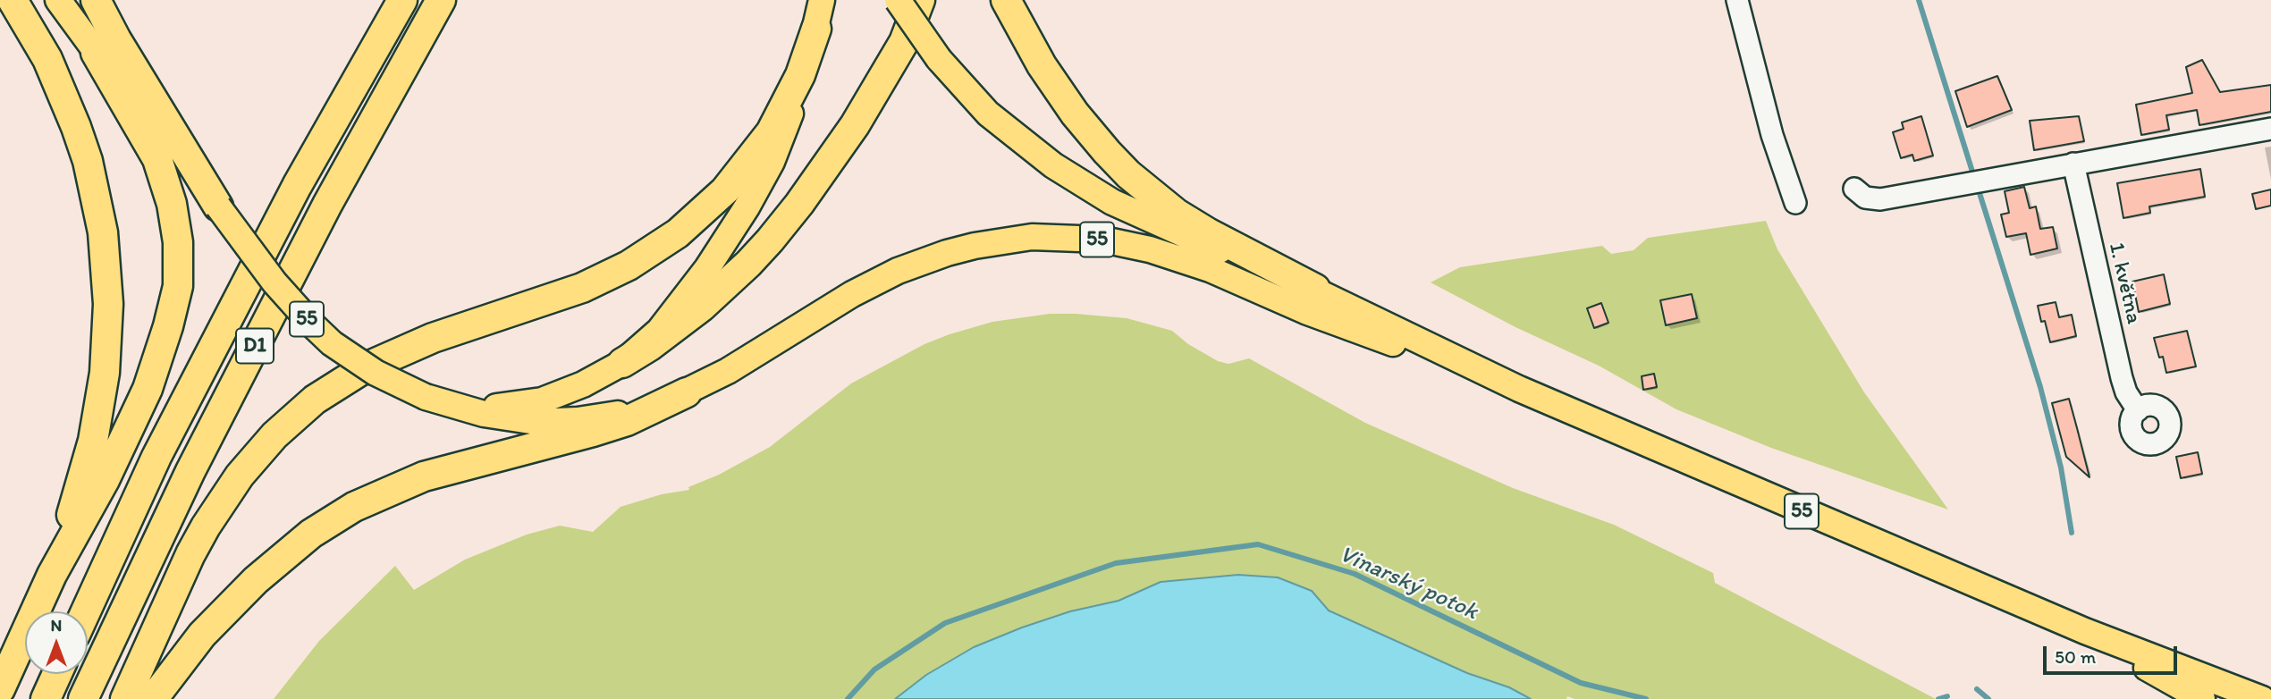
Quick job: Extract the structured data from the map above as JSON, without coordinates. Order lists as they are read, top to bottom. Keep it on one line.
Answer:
{"streets":{"highway":["D1"],"main road":["55"],"street":["1. května"]},"water":["Vinarský potok"],"scale_bar":"50 m","north":"top"}
